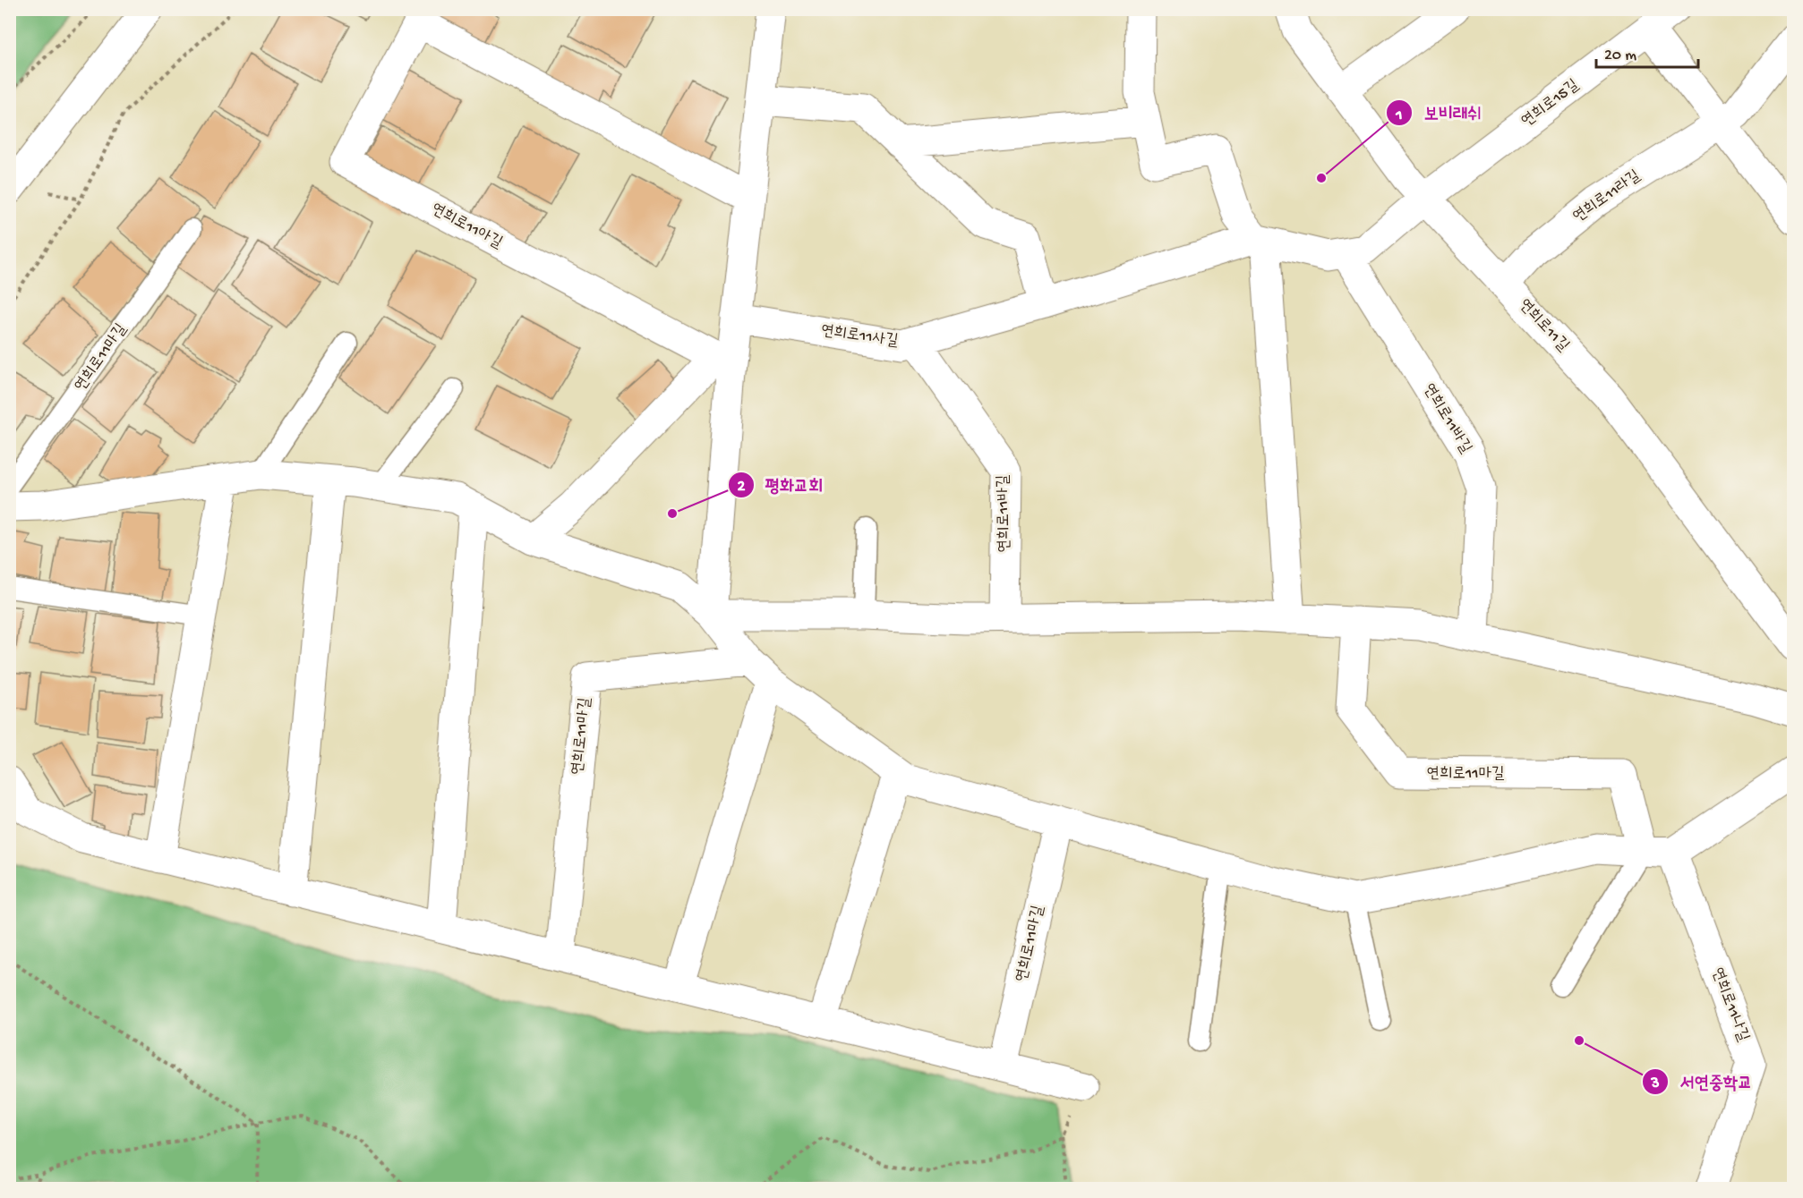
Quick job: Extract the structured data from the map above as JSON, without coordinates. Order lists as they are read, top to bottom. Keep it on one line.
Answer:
{"streets":{"street":["연희로15길","연희로11라길","연희로11아길","연희로11길","연희로11사길","연희로11마길","연희로11바길","연희로11나길"]},"crossings":[["연희로15길","연희로11길"],["연희로11라길","연희로11길"],["연희로11사길","연희로11바길"]],"places":["보비래쉬","평화교회","서연중학교"],"scale_bar":"20 m"}
